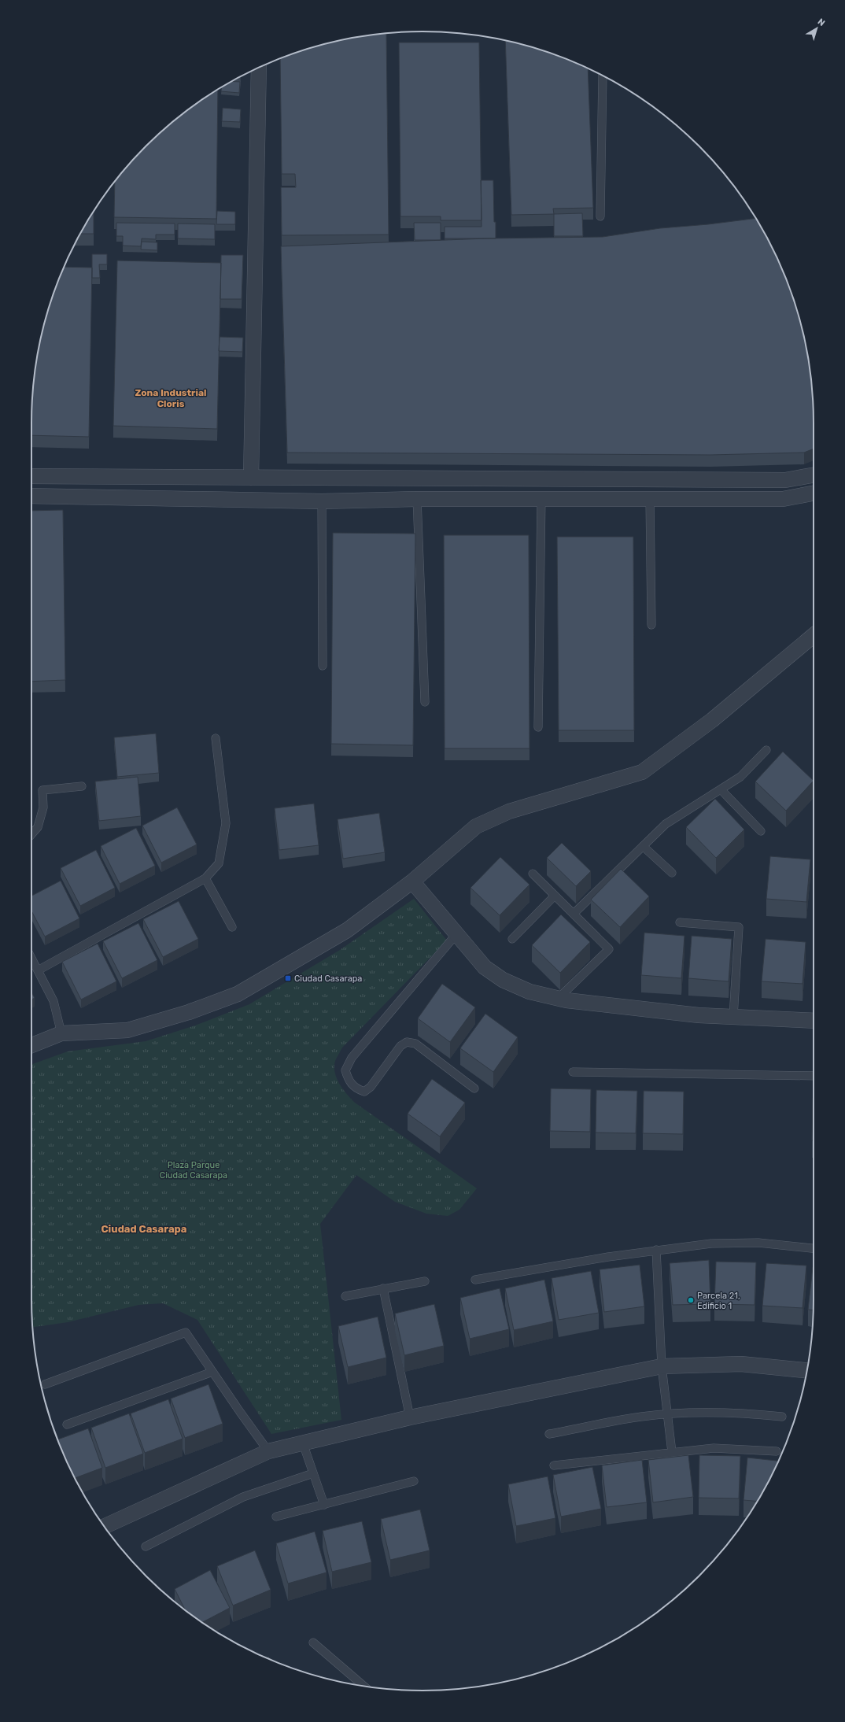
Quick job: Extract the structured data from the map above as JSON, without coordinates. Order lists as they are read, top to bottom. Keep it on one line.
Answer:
{"districts":["Zona Industrial Cloris","Ciudad Casarapa"],"parks":["Plaza Parque Ciudad Casarapa"],"places":{"transit":["Ciudad Casarapa"],"other":["Parcela 21, Edificio 1"]},"north":"top right"}
